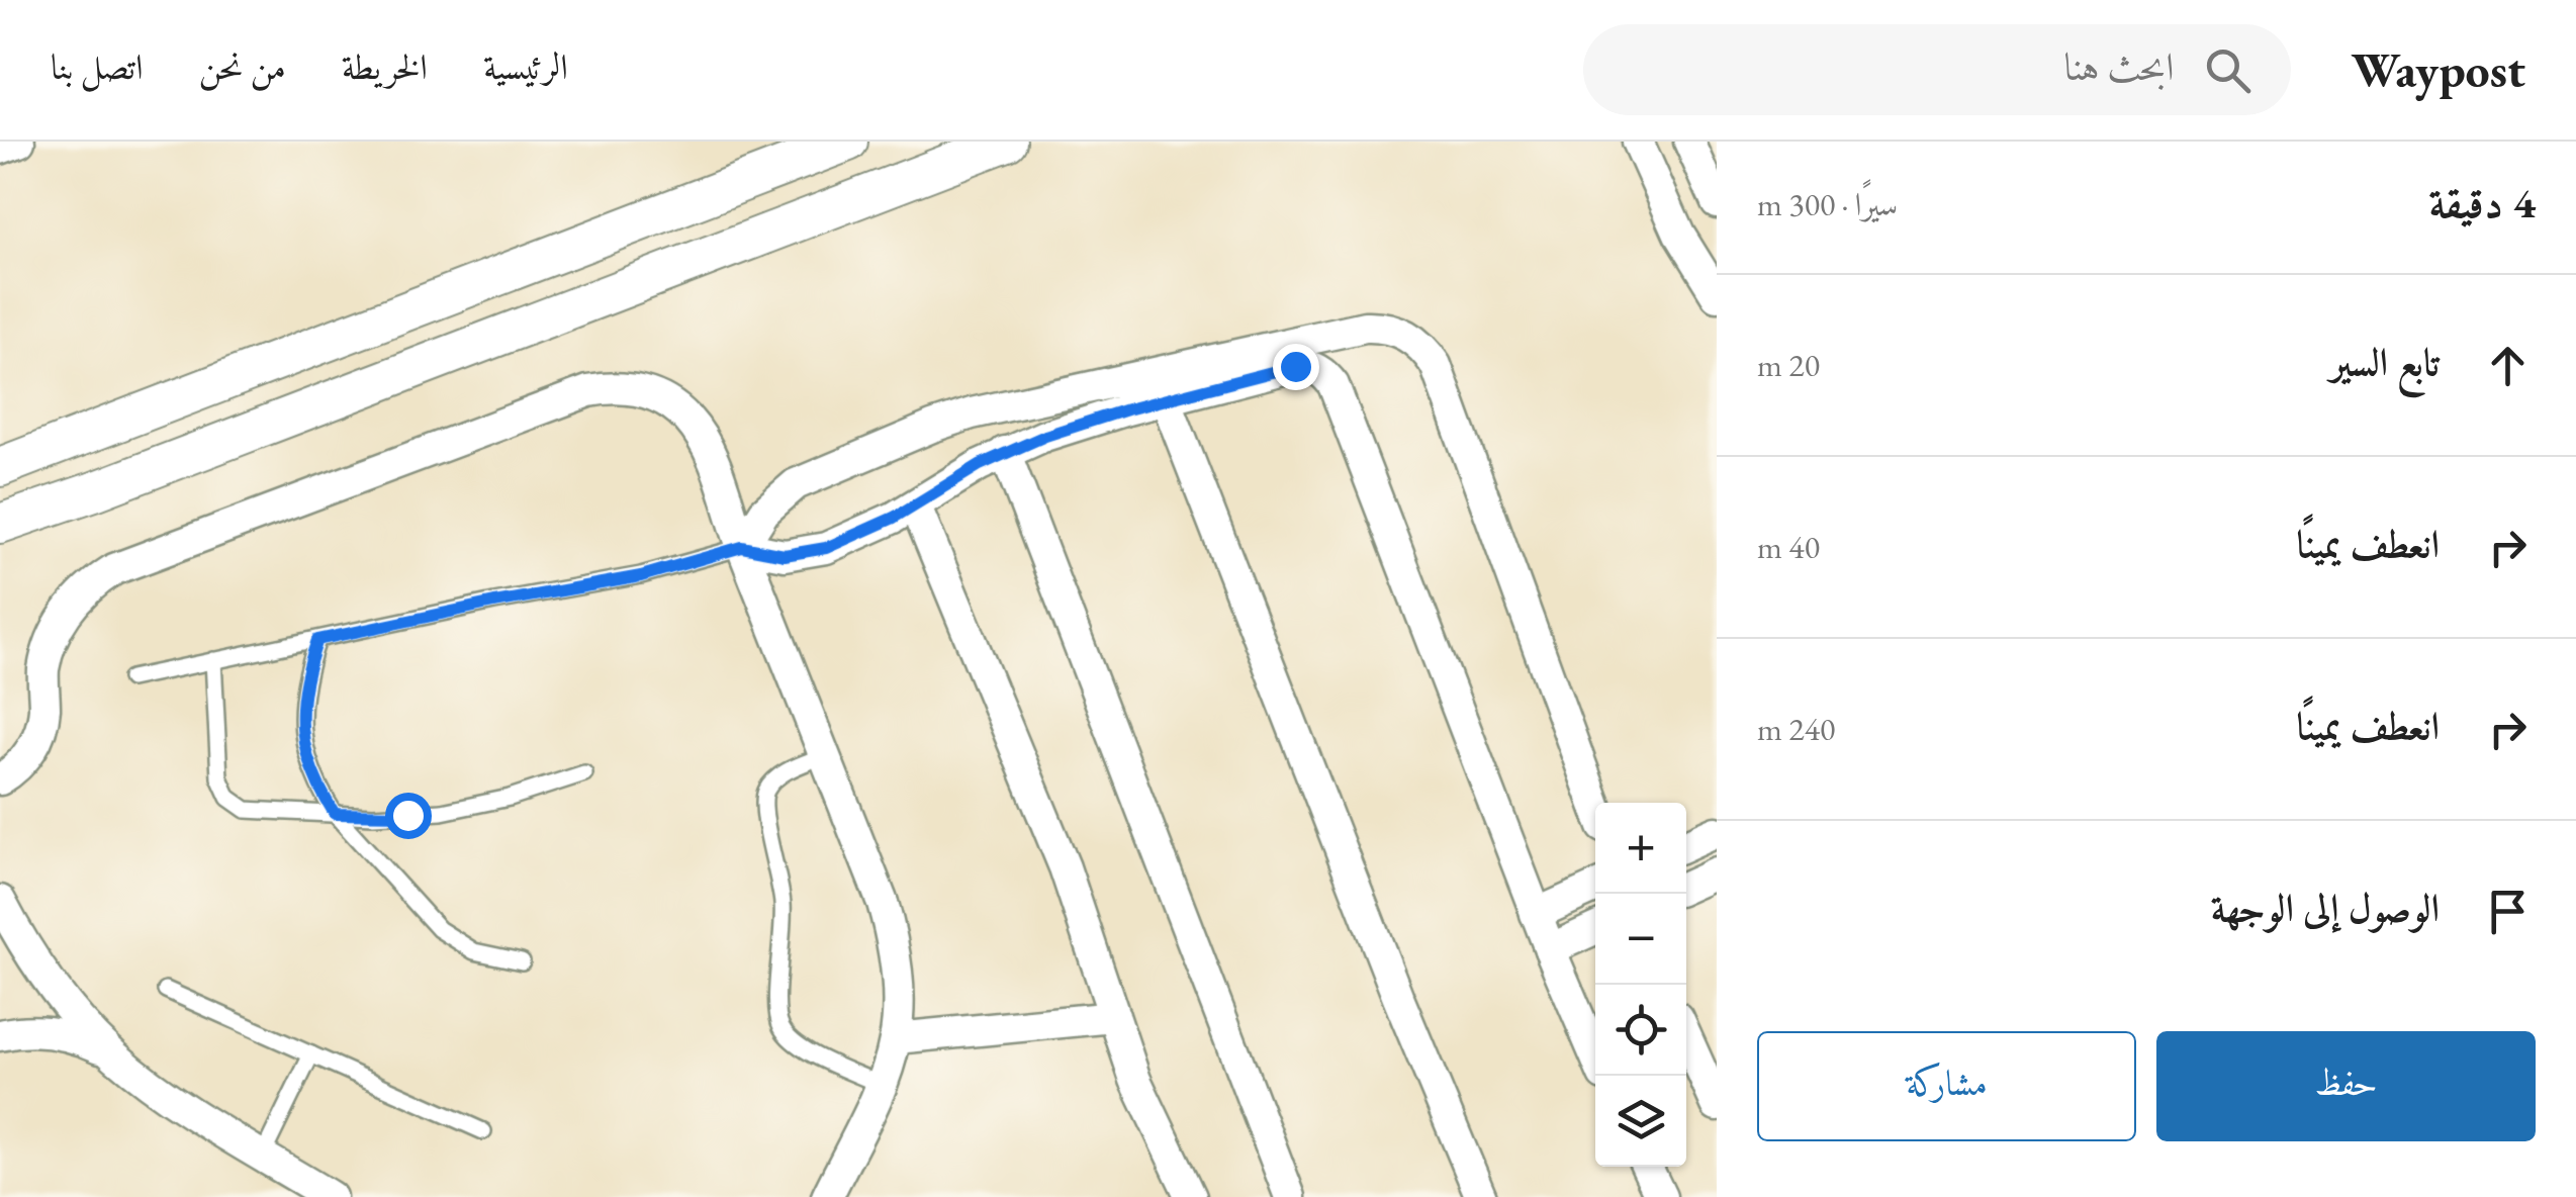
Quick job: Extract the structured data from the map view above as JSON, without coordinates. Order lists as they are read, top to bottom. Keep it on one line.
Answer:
{"page":{"header":"Waypost","search":"ابحث هنا","nav":["الرئيسية","الخريطة","من نحن","اتصل بنا"],"heading":["4 دقيقة","سيرًا · 300 m"],"list":[["تابع السير","20 m"],["انعطف يمينًا","40 m"],["انعطف يمينًا","240 m"],"الوصول إلى الوجهة"],"map_buttons":["+","−"],"buttons":["حفظ","مشاركة"]}}
